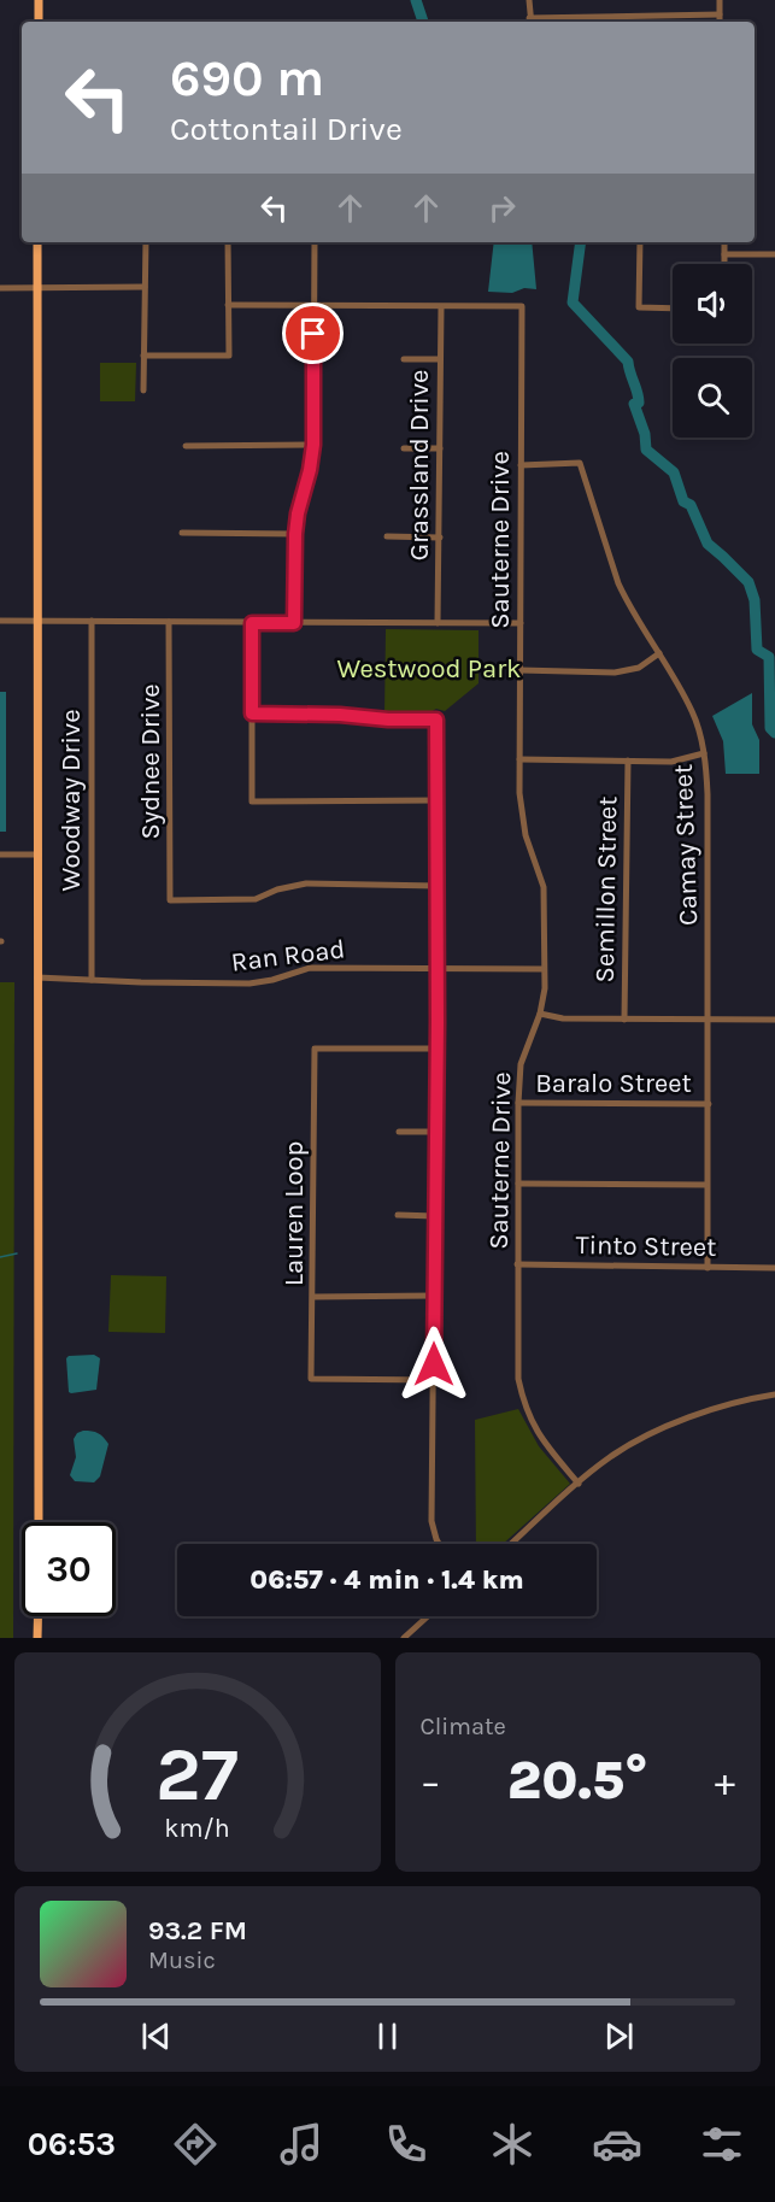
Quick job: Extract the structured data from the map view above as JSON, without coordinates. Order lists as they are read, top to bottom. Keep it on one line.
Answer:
{"streets":{"street":["Grassland Drive","Sauterne Drive","Sydnee Drive","Woodway Drive","Camay Street","Semillon Street","Ran Road","Baralo Street","Lauren Loop","Tinto Street"]},"crossings":[["Grassland Drive","Sauterne Drive"],["Sauterne Drive","Camay Street"],["Sauterne Drive","Ran Road"],["Sauterne Drive","Baralo Street"],["Sauterne Drive","Tinto Street"],["Woodway Drive","Ran Road"],["Camay Street","Baralo Street"],["Camay Street","Tinto Street"]],"parks":["Westwood Park"],"page":{"turn":["690 m","Cottontail Drive"],"limit":"30","trip":"06:57 · 4 min · 1.4 km","tile":"Climate","heat":["−","20.5°","+"],"song":["93.2 FM","Music"],"tabs":"06:53","gauge":["27","km/h"]}}
